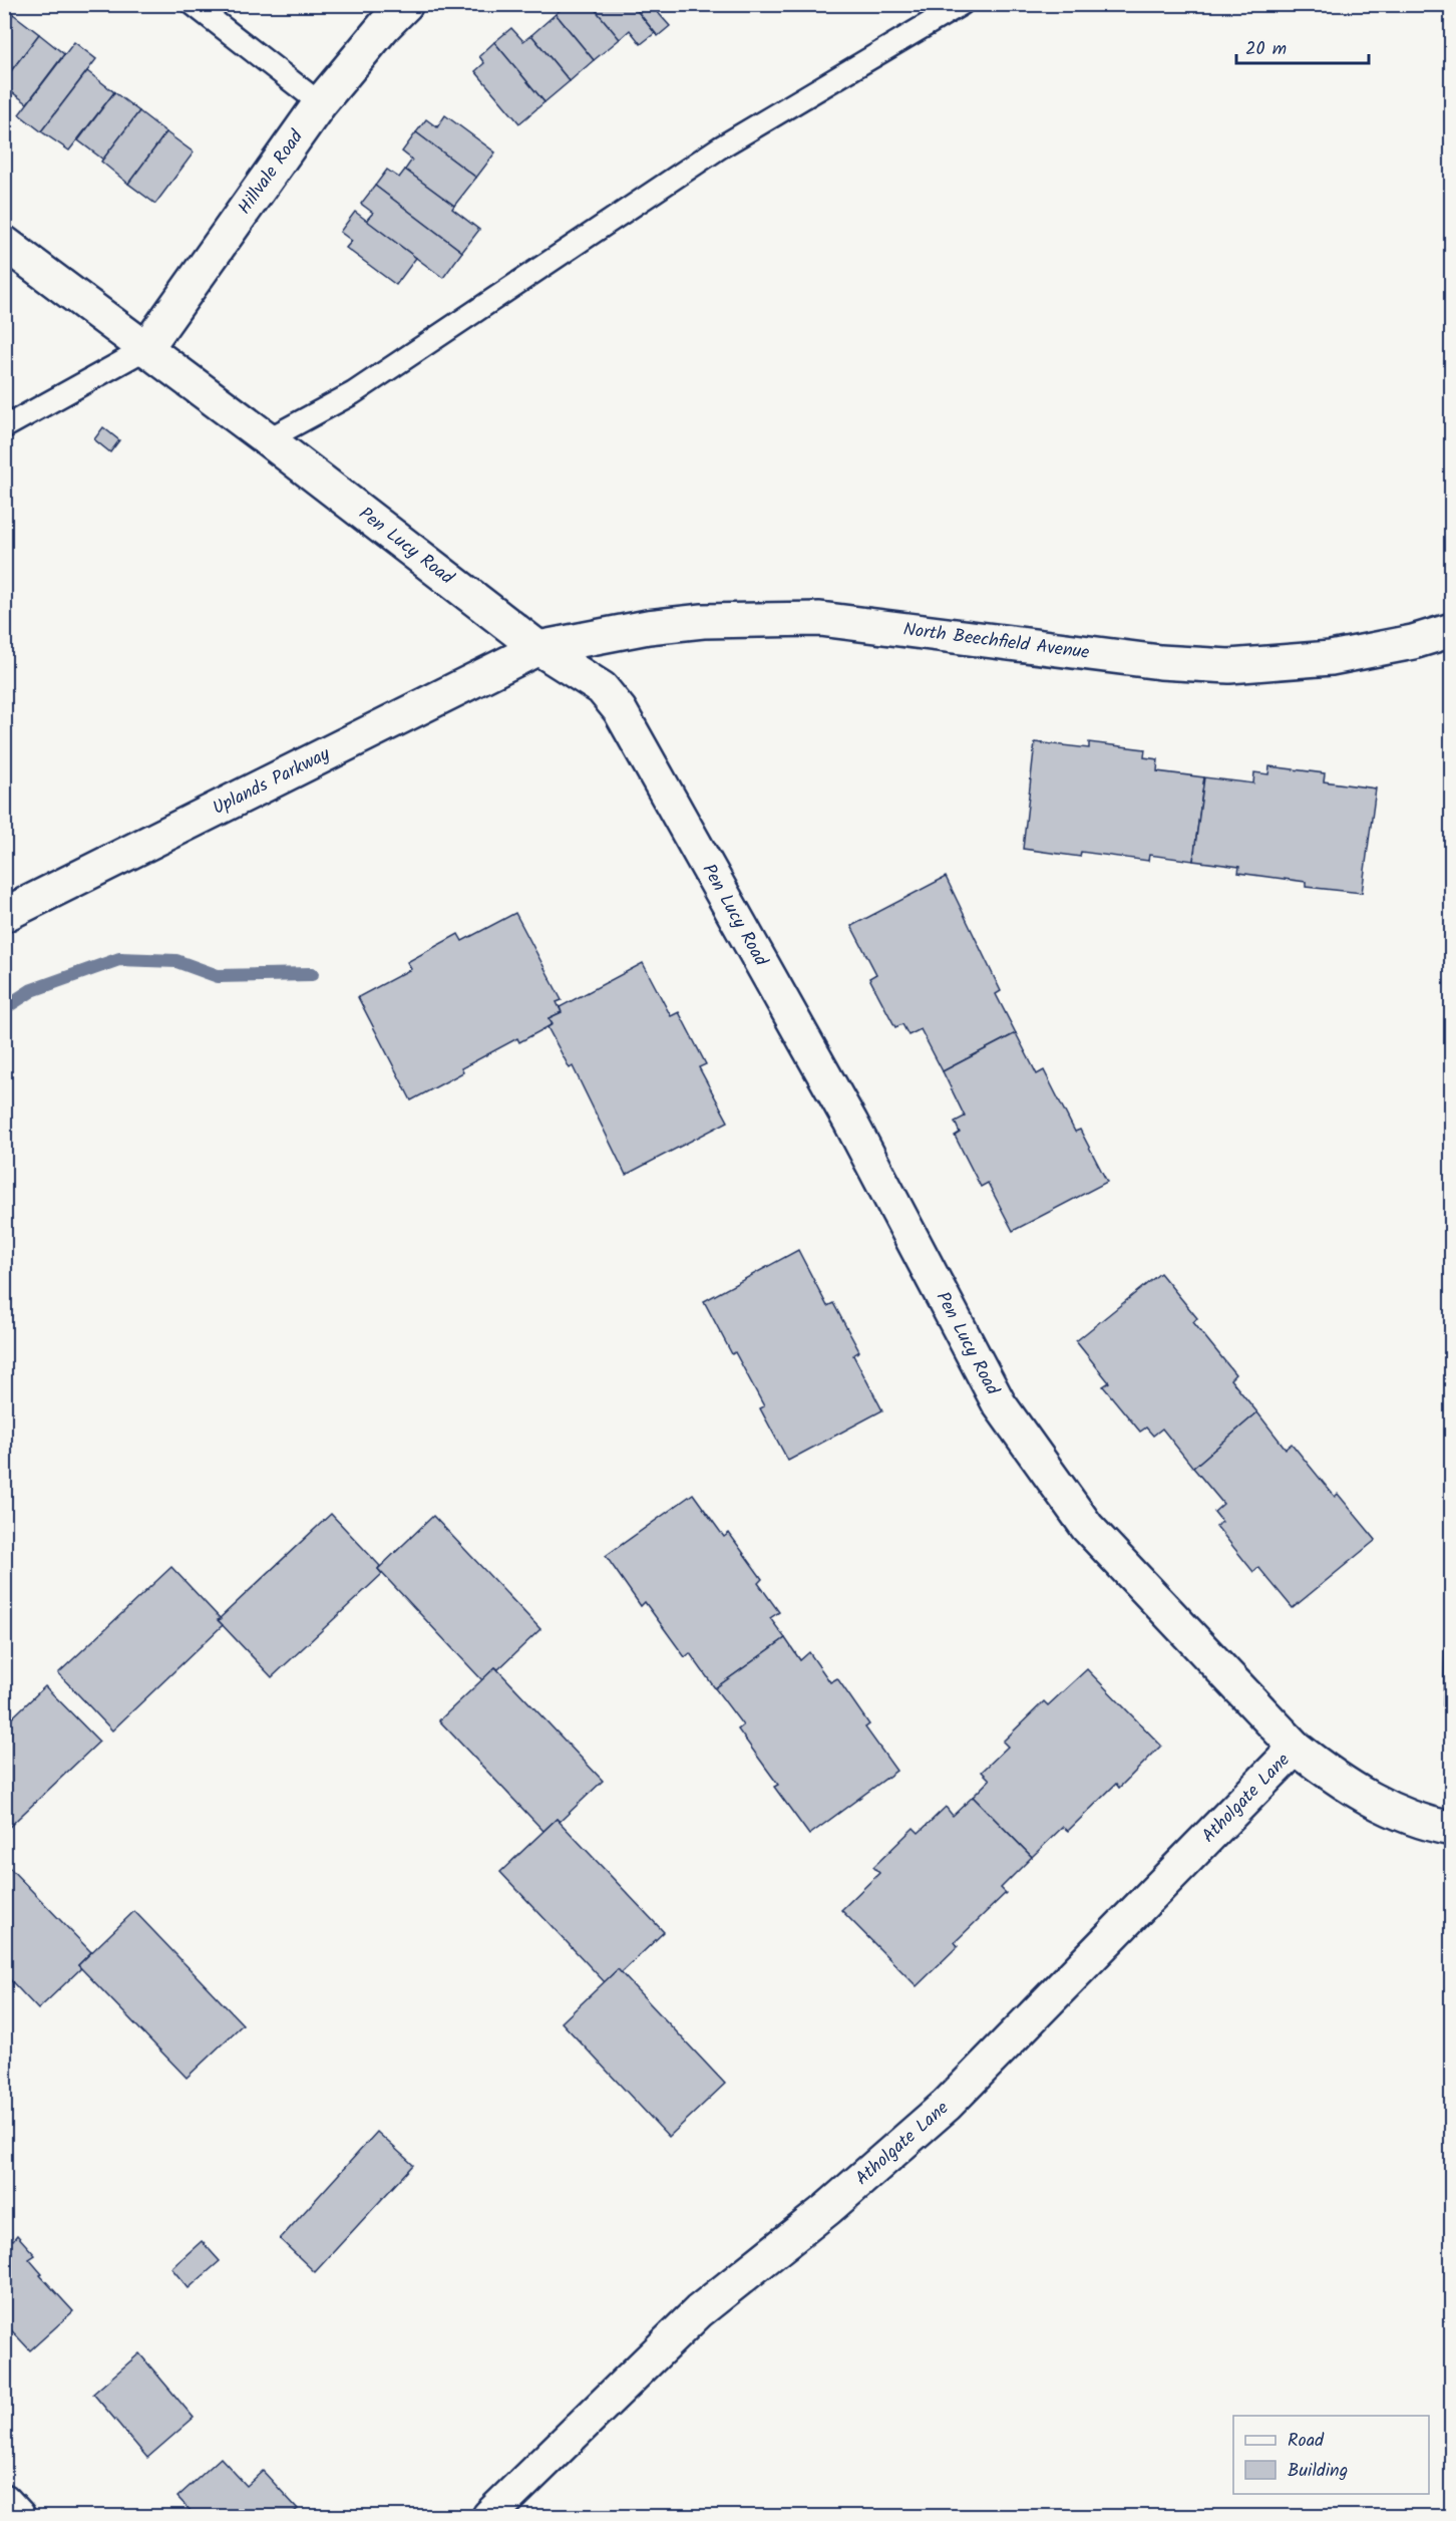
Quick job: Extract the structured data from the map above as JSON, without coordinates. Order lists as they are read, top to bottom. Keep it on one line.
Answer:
{"streets":{"street":["Hillvale Road","Pen Lucy Road","North Beechfield Avenue","Uplands Parkway","Atholgate Lane"]},"crossings":[["Hillvale Road","Pen Lucy Road"],["Pen Lucy Road","North Beechfield Avenue"],["Pen Lucy Road","Uplands Parkway"],["Pen Lucy Road","Atholgate Lane"],["North Beechfield Avenue","Uplands Parkway"]],"legend":["Road","Building"],"scale_bar":"20 m"}
